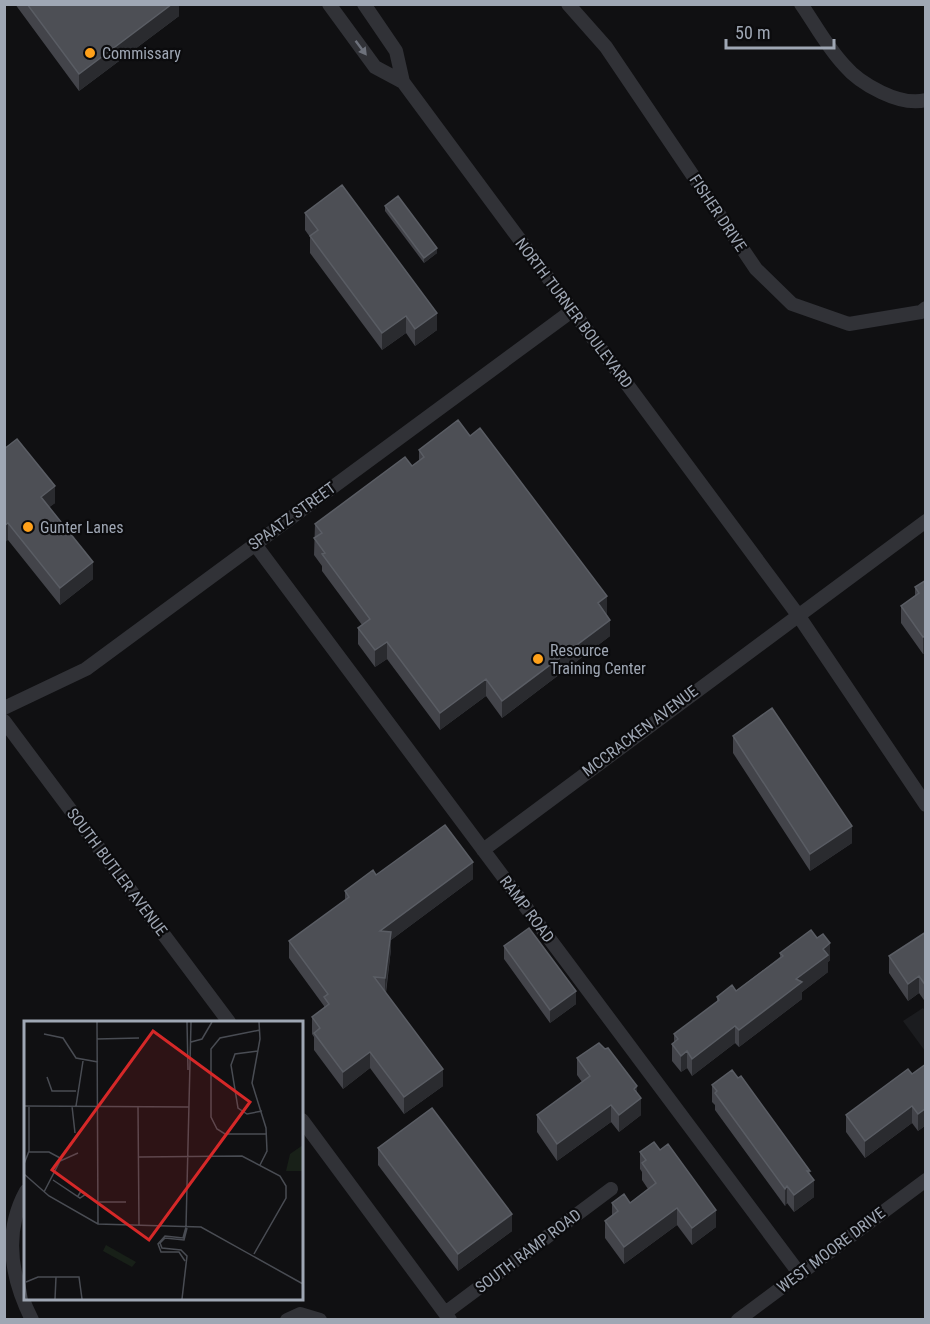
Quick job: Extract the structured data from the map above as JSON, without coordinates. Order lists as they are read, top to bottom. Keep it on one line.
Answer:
{"streets":{"street":["FISHER DRIVE","NORTH TURNER BOULEVARD","SPAATZ STREET","MCCRACKEN AVENUE","SOUTH BUTLER AVENUE","RAMP ROAD","WEST MOORE DRIVE","SOUTH RAMP ROAD"]},"crossings":[["NORTH TURNER BOULEVARD","SPAATZ STREET"],["NORTH TURNER BOULEVARD","MCCRACKEN AVENUE"],["SPAATZ STREET","RAMP ROAD"],["MCCRACKEN AVENUE","RAMP ROAD"],["RAMP ROAD","WEST MOORE DRIVE"]],"places":["Commissary","Gunter Lanes","Resource Training Center"],"scale_bar":"50 m"}
